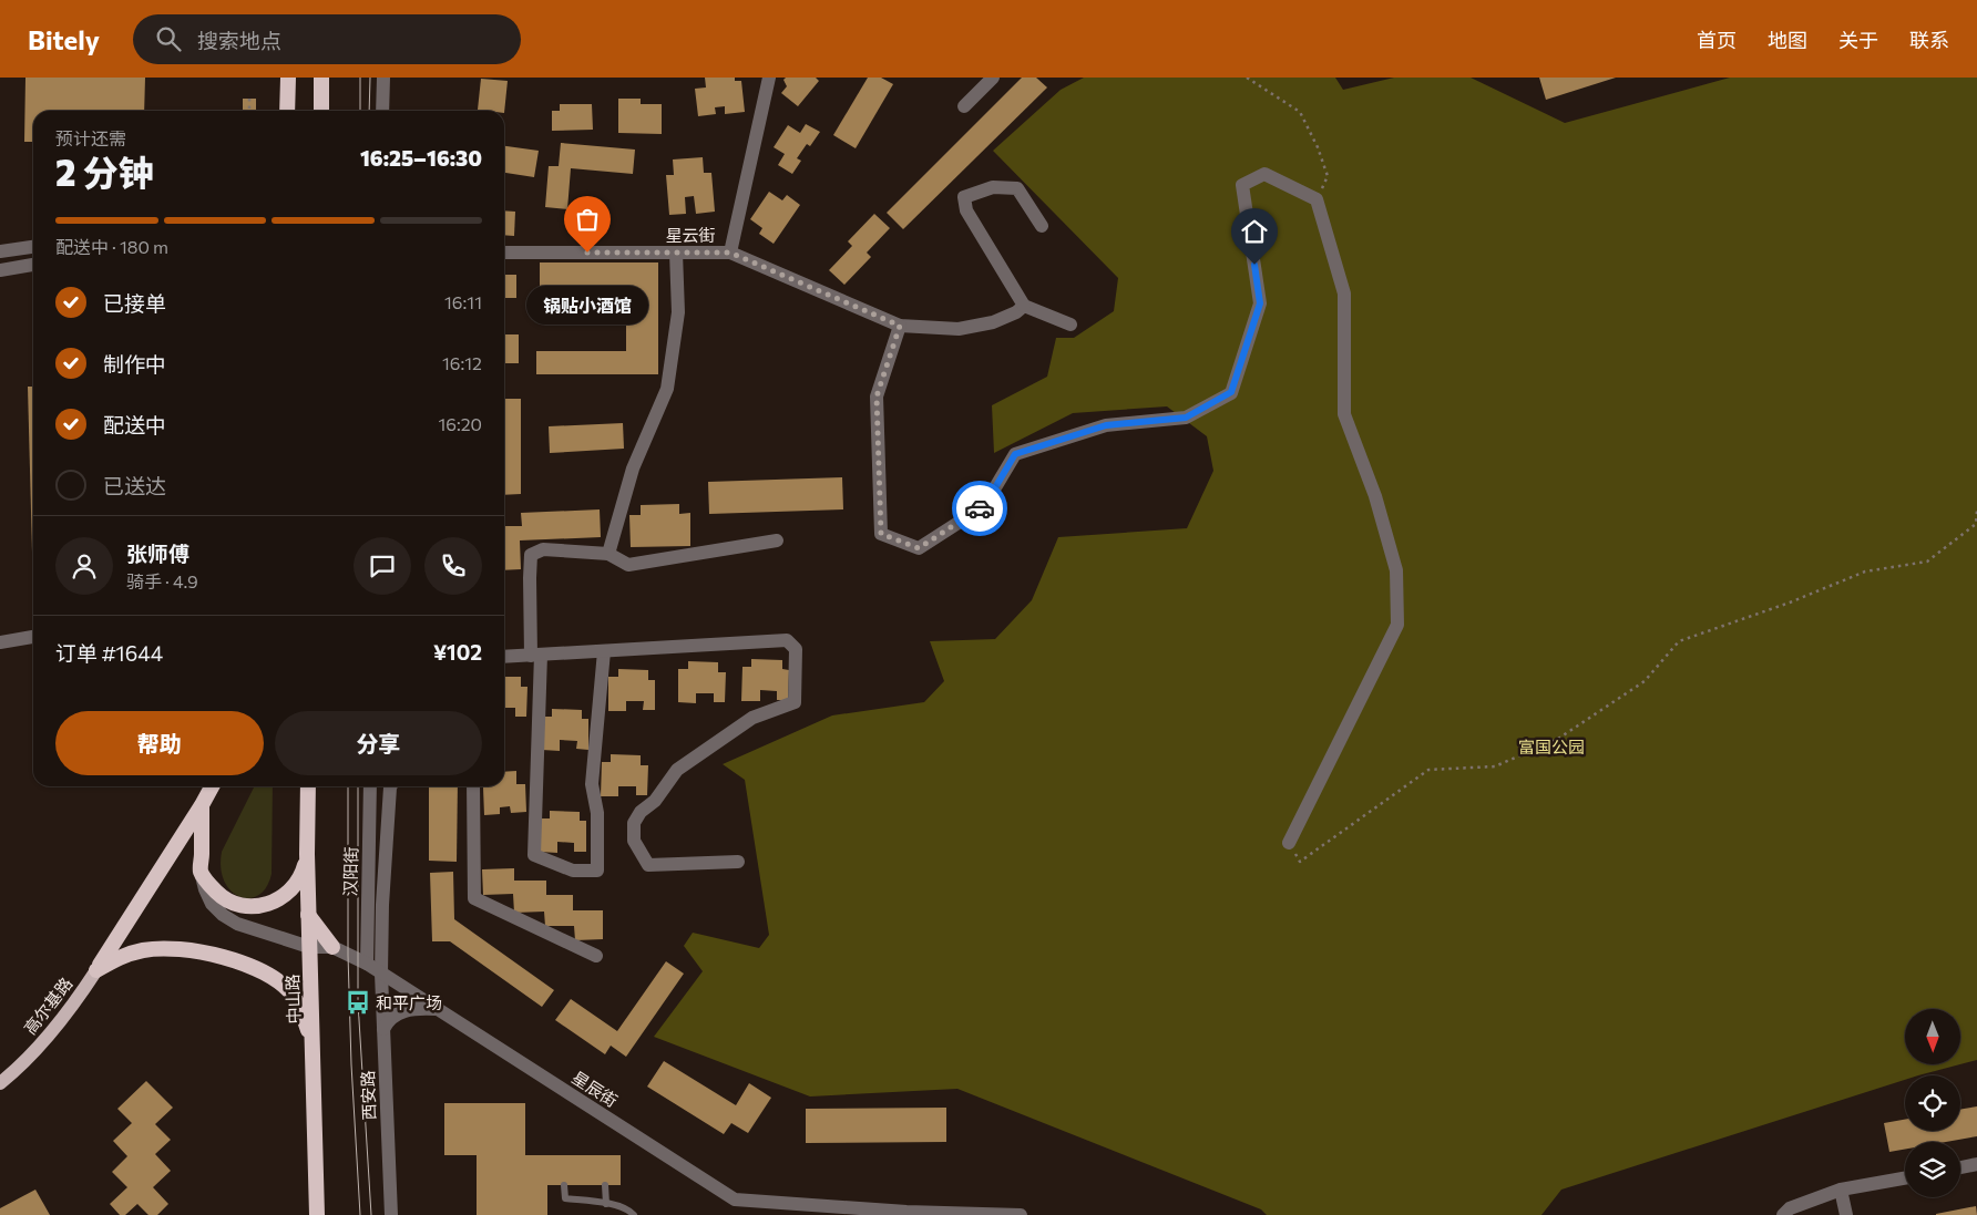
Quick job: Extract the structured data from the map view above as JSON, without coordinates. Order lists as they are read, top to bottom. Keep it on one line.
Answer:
{"streets":{"highway":["中山路"],"main road":["高尔基路"],"street":["星云街","汉阳街","星辰街","西安路"]},"crossings":[["汉阳街","星辰街"],["中山路","星辰街"],["星辰街","西安路"]],"parks":["富国公园"],"places":{"other":["锅贴小酒馆"],"bus stop":["和平广场"]},"north":"bottom","page":{"header":"Bitely","search":"搜索地点","nav":["首页","地图","关于","联系"],"heading":["2 分钟","预计还需","16:25–16:30"],"panel":["张师傅","骑手 · 4.9","订单 #1644","¥102"],"bar":"配送中 · 180 m","list":[["已接单","16:11"],["制作中","16:12"],["配送中","16:20"],"已送达"],"bubble":"锅贴小酒馆","buttons":["帮助","分享"]}}
